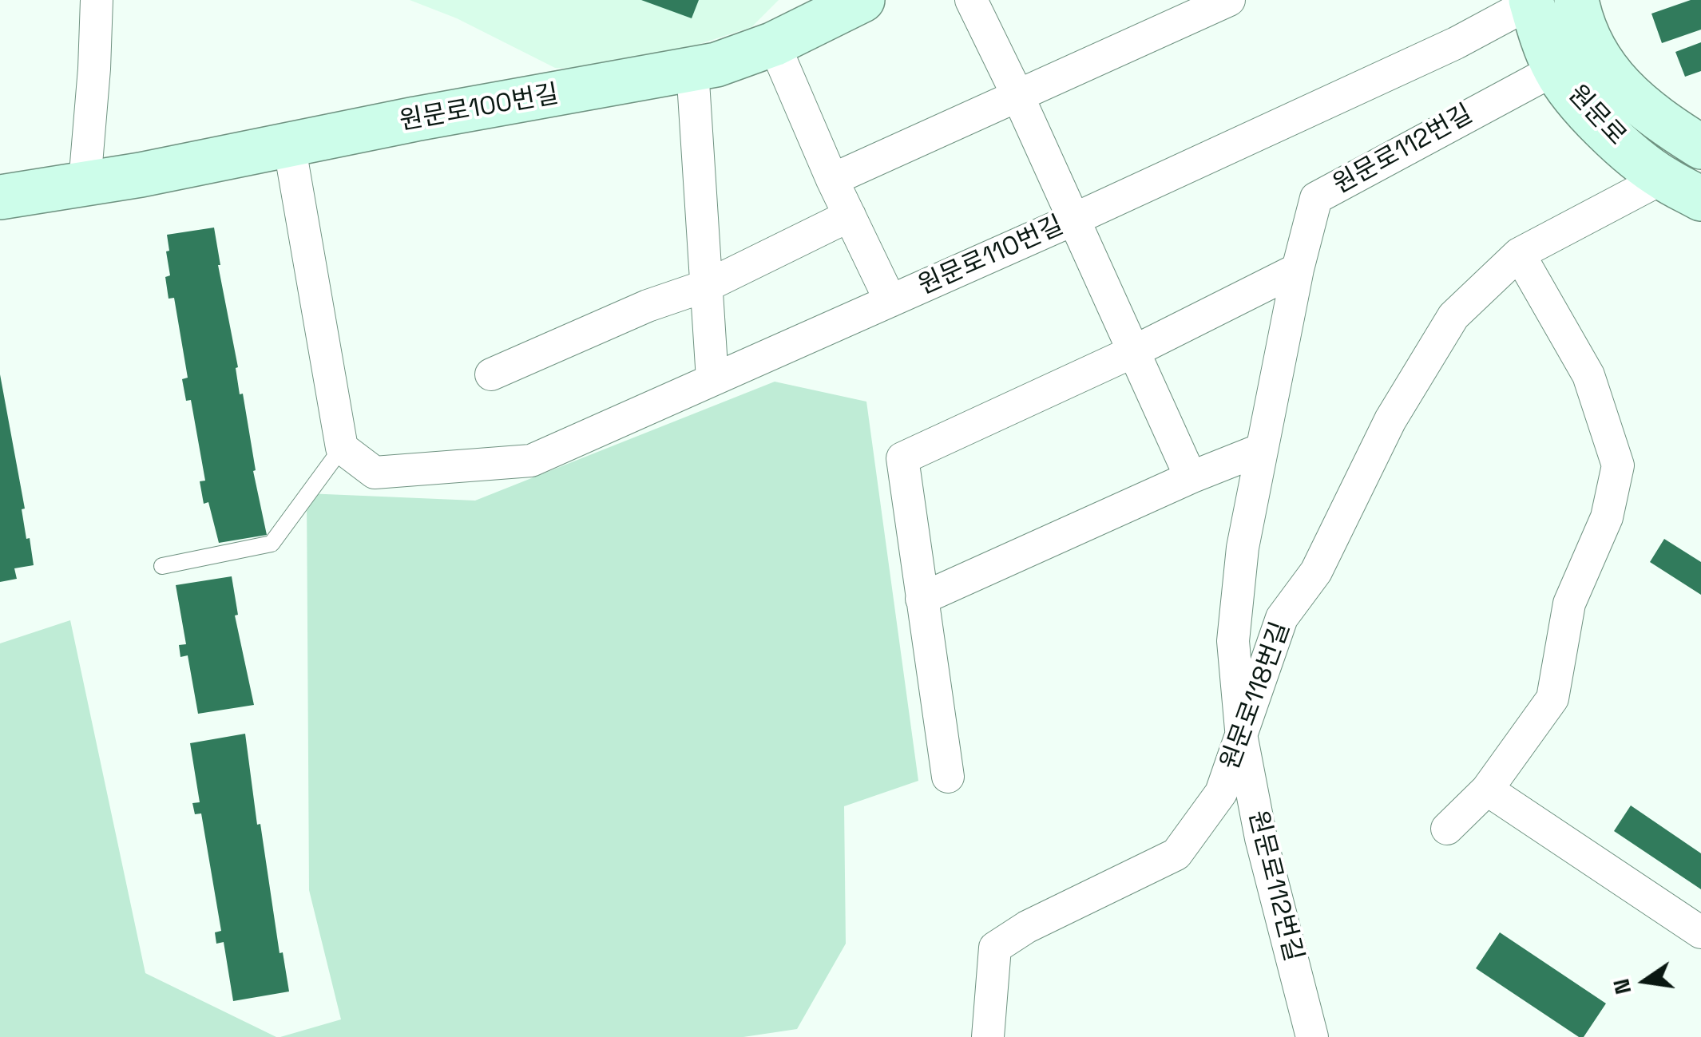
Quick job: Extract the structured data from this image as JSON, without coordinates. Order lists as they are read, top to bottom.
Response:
{
  "streets": {
    "street": [
      "원문로100번길",
      "원문로",
      "원문로112번길",
      "원문로110번길",
      "원문로118번길"
    ]
  },
  "crossings": [
    ["원문로100번길", "원문로110번길"],
    ["원문로", "원문로112번길"],
    ["원문로", "원문로110번길"],
    ["원문로", "원문로118번길"],
    ["원문로112번길", "원문로118번길"]
  ],
  "north": "left"
}
